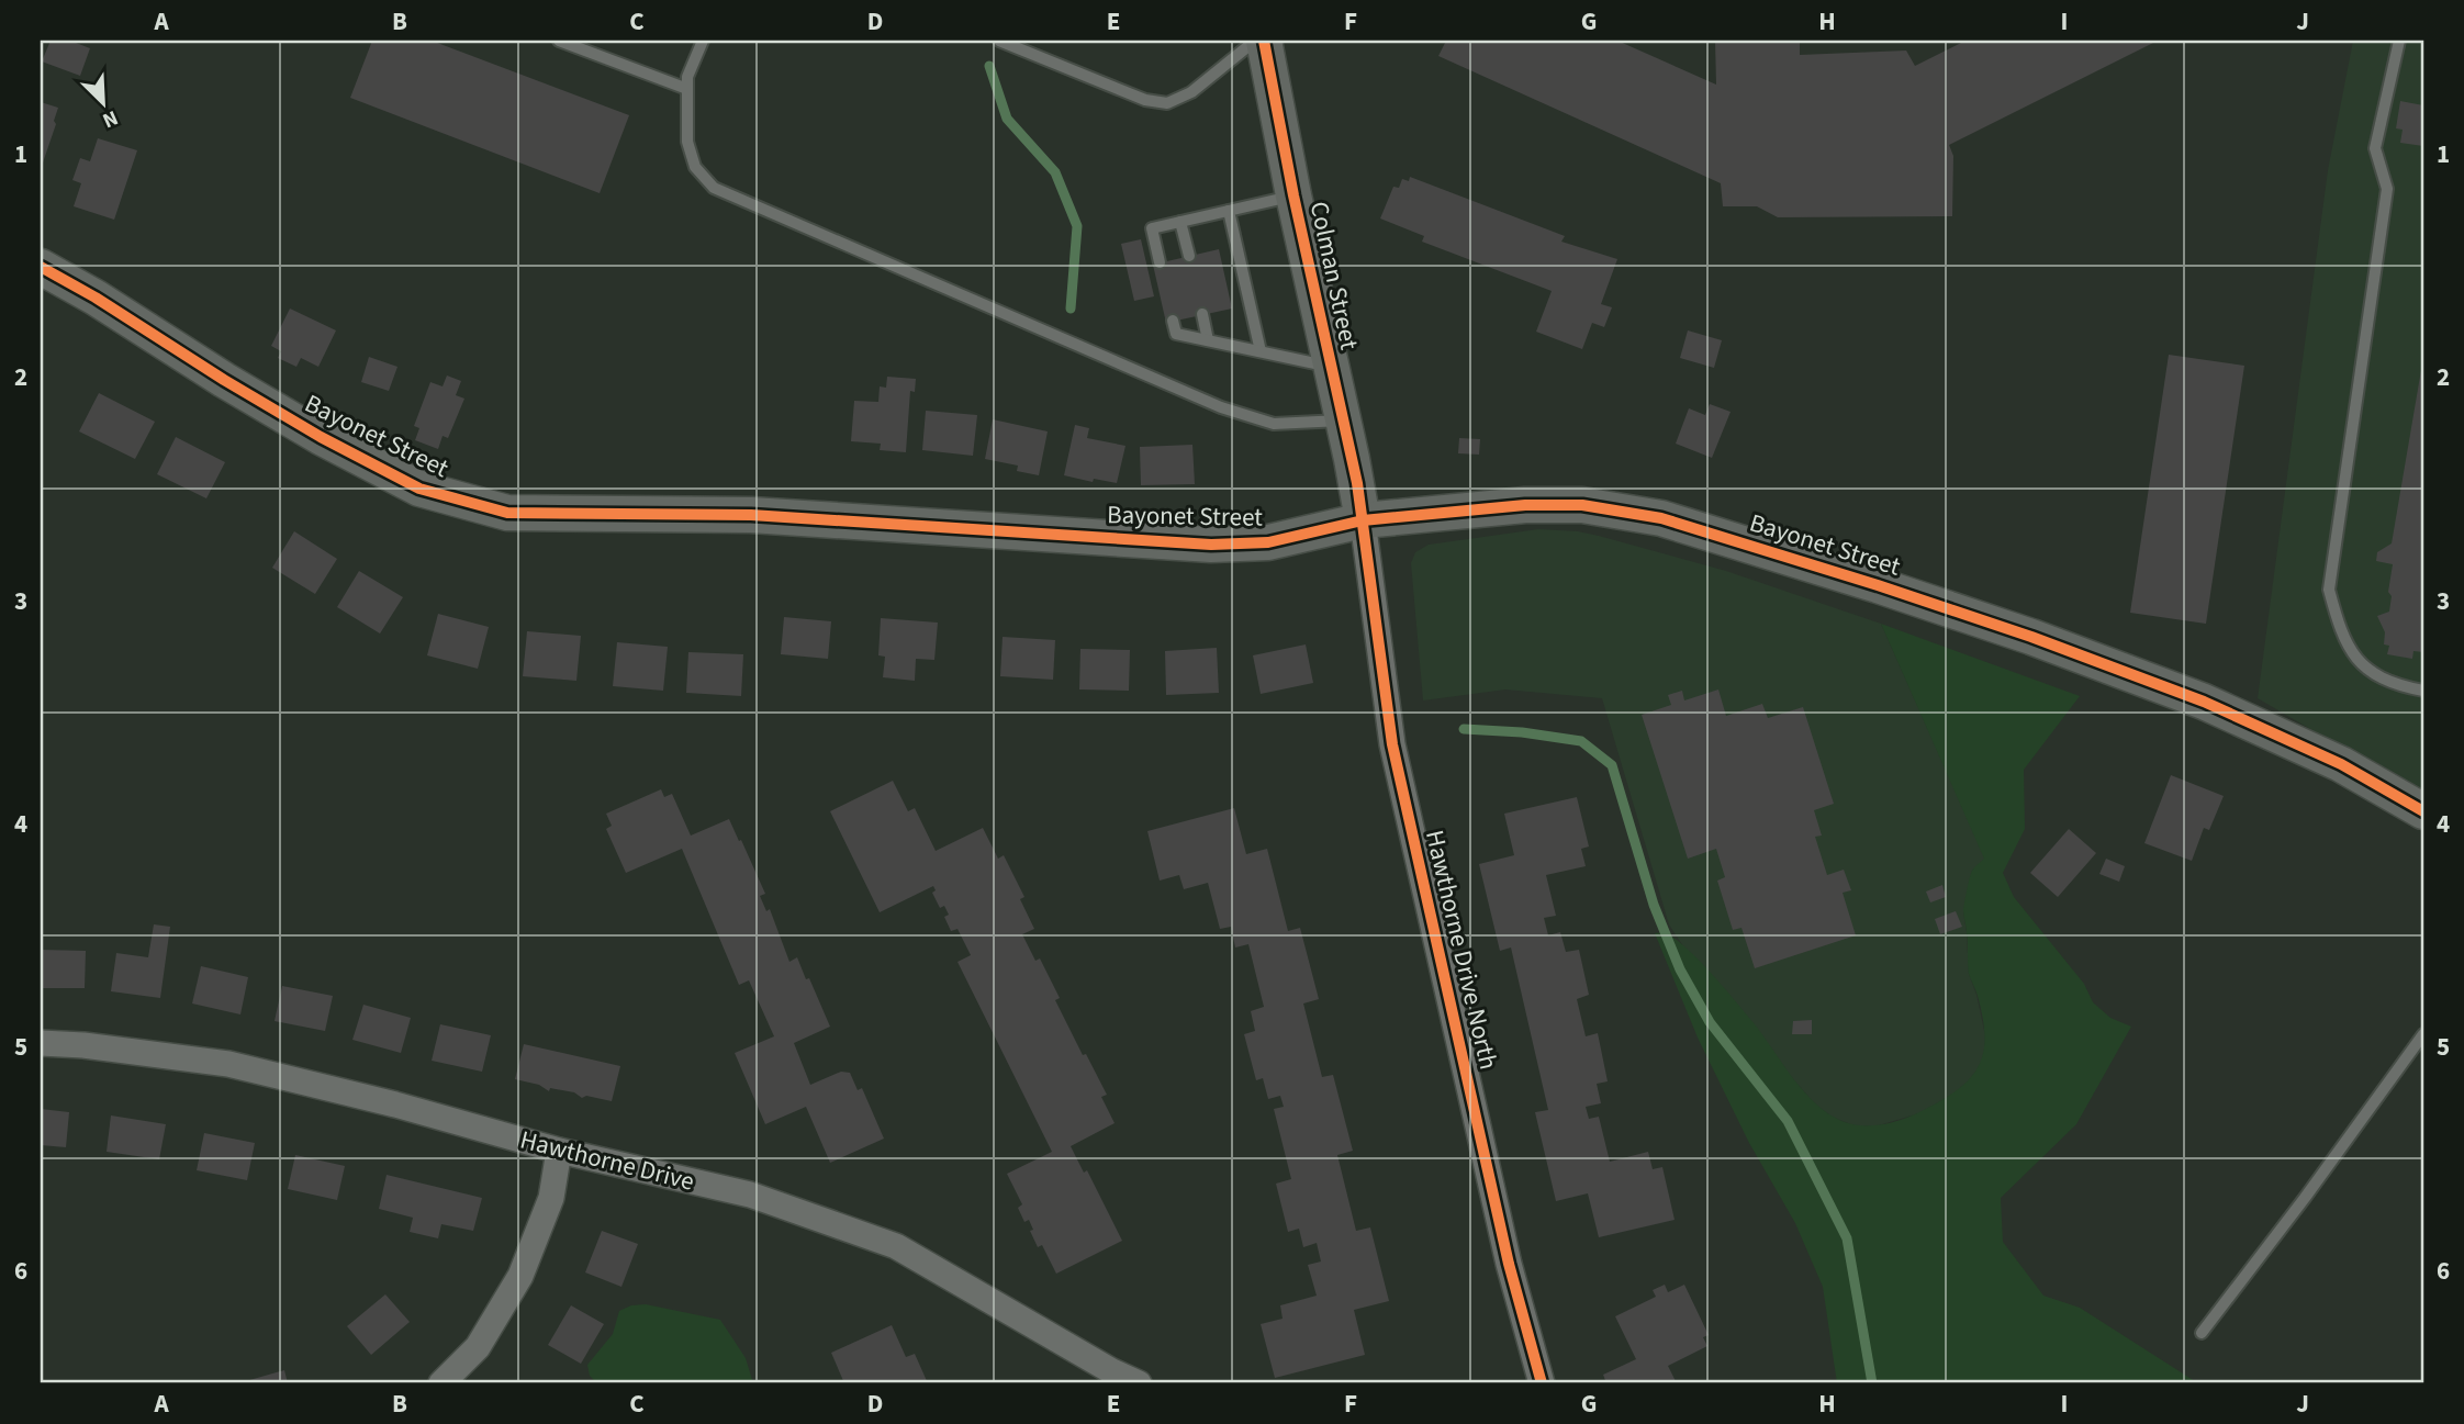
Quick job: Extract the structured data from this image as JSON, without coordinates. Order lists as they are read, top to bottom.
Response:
{
  "streets": {
    "street": [
      "Colman Street",
      "Bayonet Street",
      "Hawthorne Drive North",
      "Hawthorne Drive"
    ]
  },
  "crossings": [
    ["Colman Street", "Bayonet Street"],
    ["Colman Street", "Hawthorne Drive North"],
    ["Bayonet Street", "Hawthorne Drive North"]
  ],
  "north": "bottom right",
  "grid": {
    "columns": [
      "A",
      "B",
      "C",
      "D",
      "E",
      "F",
      "G",
      "H",
      "I",
      "J"
    ],
    "rows": [
      "1",
      "2",
      "3",
      "4",
      "5",
      "6"
    ]
  }
}
